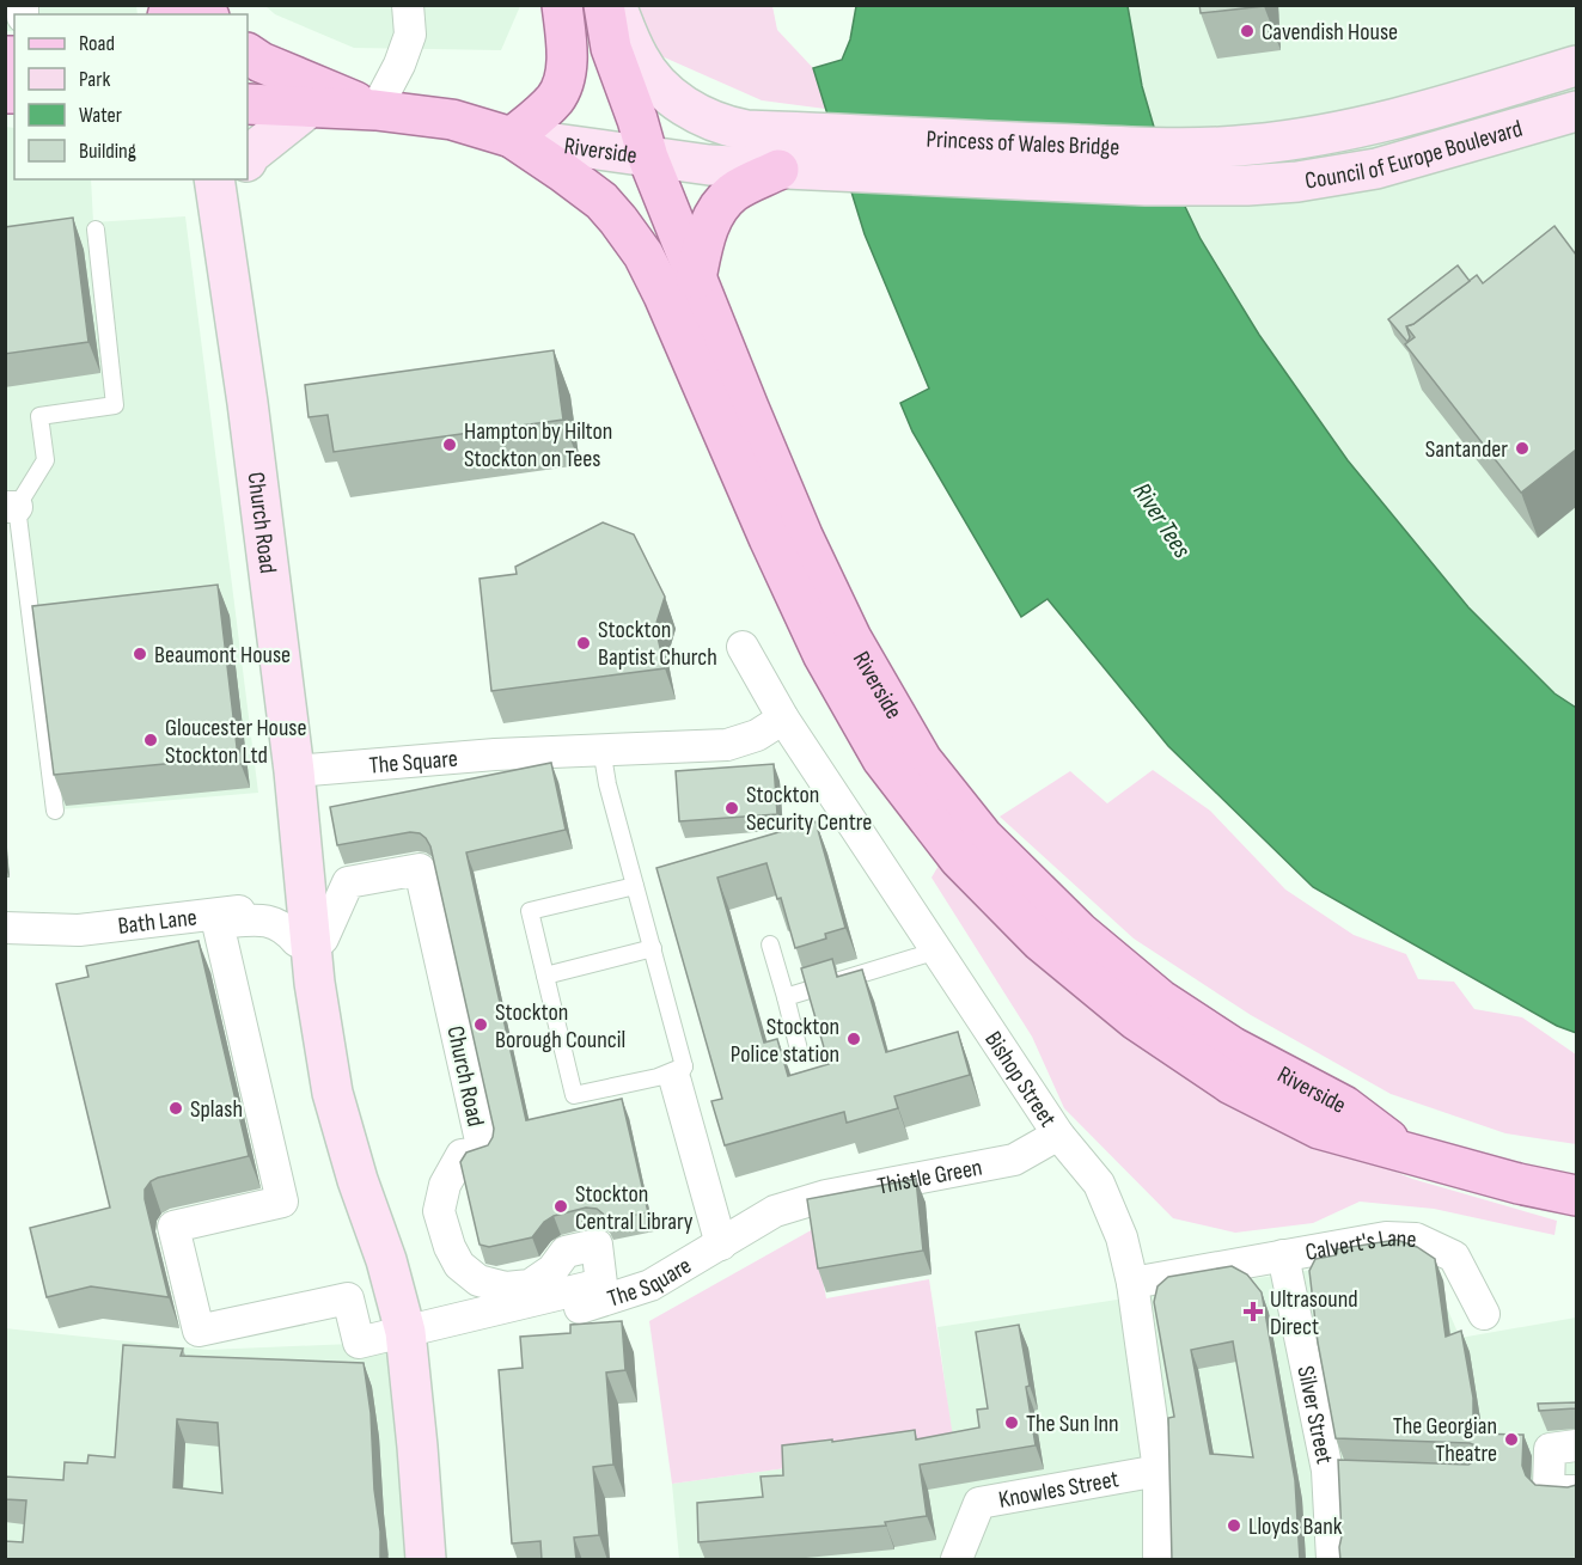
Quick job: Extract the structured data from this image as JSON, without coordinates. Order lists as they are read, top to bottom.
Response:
{
  "streets": {
    "main road": ["Riverside"],
    "street": [
      "Princess of Wales Bridge",
      "Council of Europe Boulevard",
      "Church Road",
      "The Square",
      "Bath Lane",
      "Bishop Street",
      "Thistle Green",
      "Calvert's Lane",
      "Silver Street",
      "Knowles Street"
    ]
  },
  "crossings": [
    ["Princess of Wales Bridge", "Council of Europe Boulevard"],
    ["Church Road", "The Square"],
    ["Church Road", "Bath Lane"],
    ["The Square", "Bishop Street"],
    ["The Square", "Thistle Green"],
    ["Bishop Street", "Thistle Green"],
    ["Bishop Street", "Knowles Street"],
    ["Calvert's Lane", "Silver Street"]
  ],
  "water": ["River Tees"],
  "places": {
    "other": [
      "Cavendish House",
      "Hampton by Hilton Stockton on Tees",
      "Santander",
      "Stockton Baptist Church",
      "Beaumont House",
      "Gloucester House Stockton Ltd",
      "Stockton Security Centre",
      "Stockton Borough Council",
      "Stockton Police station",
      "Splash",
      "Stockton Central Library",
      "The Sun Inn",
      "The Georgian Theatre",
      "Lloyds Bank"
    ],
    "health": ["Ultrasound Direct"]
  },
  "legend": [
    "Road",
    "Park",
    "Water",
    "Building"
  ]
}
